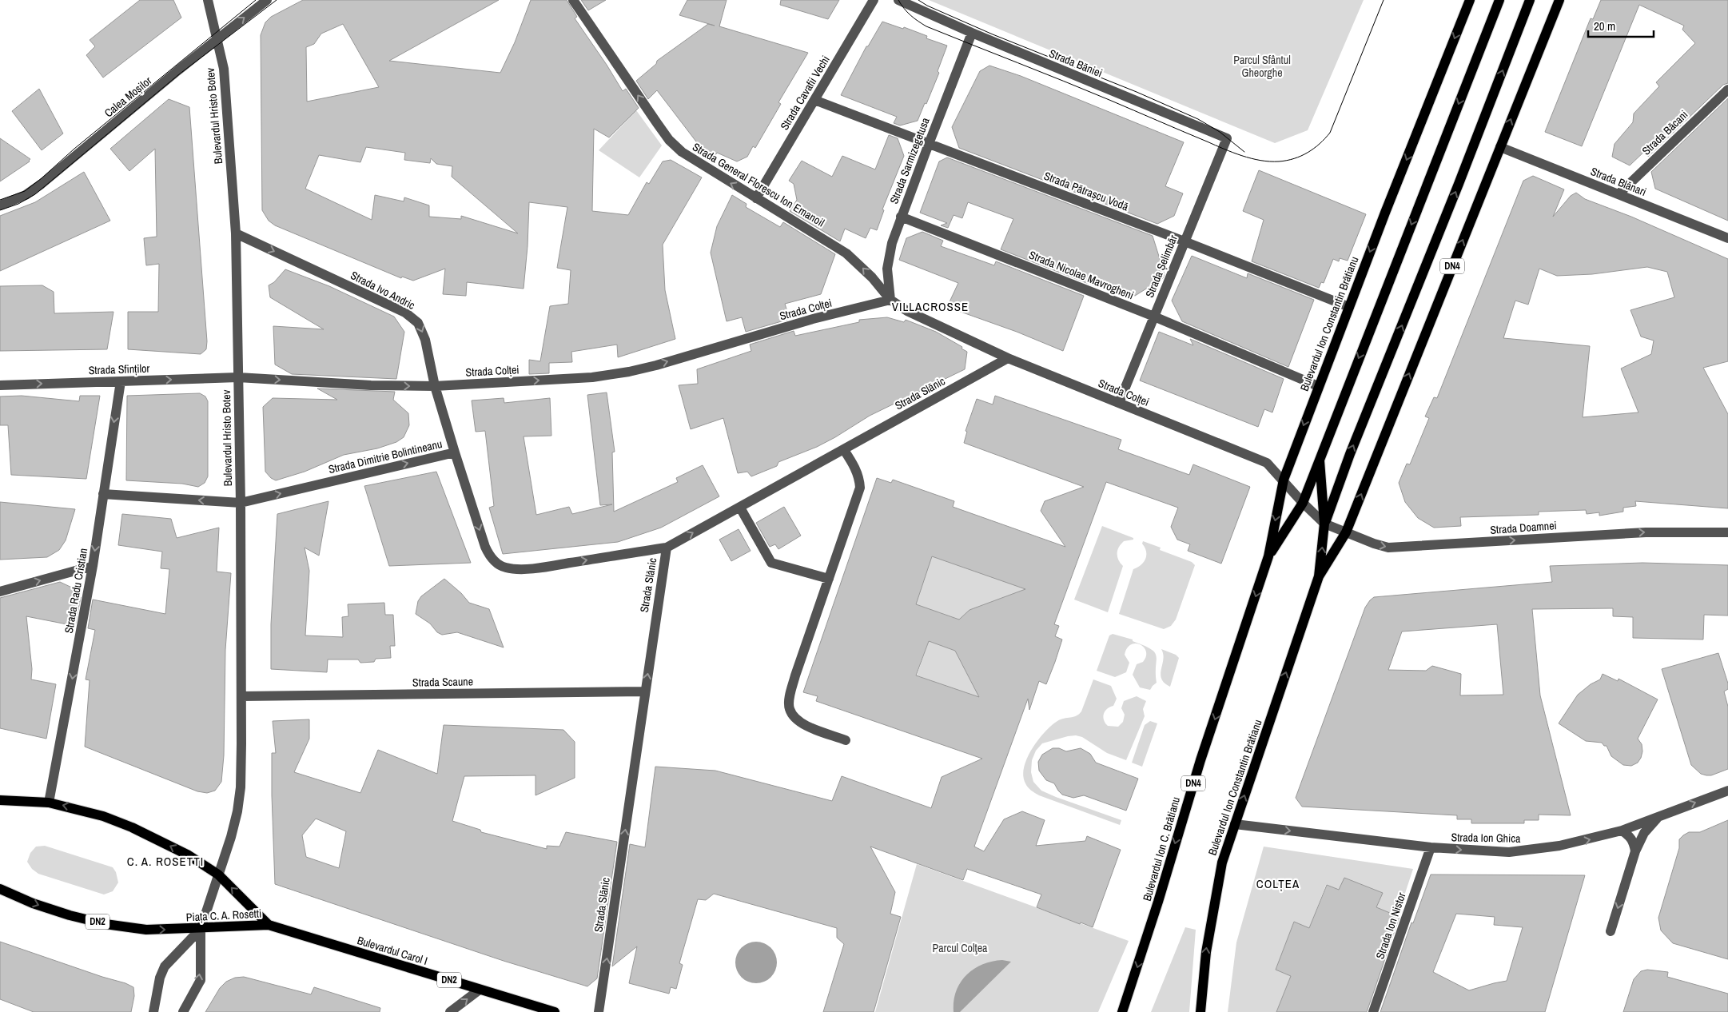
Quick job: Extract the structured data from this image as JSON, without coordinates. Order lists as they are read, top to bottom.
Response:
{
  "streets": {
    "main road": [
      "DN4",
      "Bulevardul Ion Constantin Brătianu",
      "Bulevardul Ion C. Brătianu",
      "Piața C. A. Rosetti",
      "DN2",
      "Bulevardul Carol I"
    ],
    "street": [
      "Strada Băniei",
      "Strada Cavafii Vechi",
      "Calea Moșilor",
      "Bulevardul Hristo Botev",
      "Strada Băcani",
      "Strada Sarmizegetusa",
      "Strada Blănari",
      "Strada General Florescu Ion Emanoil",
      "Strada Pătrașcu Vodă",
      "Strada Șelimbăr",
      "Strada Nicolae Mavrogheni",
      "Strada Ivo Andric",
      "Strada Colței",
      "Strada Sfinților",
      "Strada Slănic",
      "Strada Dimitrie Bolintineanu",
      "Strada Doamnei",
      "Strada Radu Cristian",
      "Strada Scaune",
      "Strada Ion Ghica",
      "Strada Ion Nistor"
    ]
  },
  "crossings": [
    ["Strada Băniei", "Strada Sarmizegetusa"],
    ["Strada Băniei", "Strada Șelimbăr"],
    ["Strada Cavafii Vechi", "Strada General Florescu Ion Emanoil"],
    ["Strada Cavafii Vechi", "Strada Pătrașcu Vodă"],
    ["Calea Moșilor", "Bulevardul Hristo Botev"],
    ["Bulevardul Hristo Botev", "Strada Ivo Andric"],
    ["Bulevardul Hristo Botev", "Strada Colței"],
    ["Bulevardul Hristo Botev", "Strada Sfinților"],
    ["Bulevardul Hristo Botev", "Strada Dimitrie Bolintineanu"],
    ["Bulevardul Hristo Botev", "Strada Scaune"],
    ["Bulevardul Hristo Botev", "Piața C. A. Rosetti"],
    ["Strada Băcani", "Strada Blănari"],
    ["Strada Sarmizegetusa", "Strada General Florescu Ion Emanoil"],
    ["Strada Sarmizegetusa", "Strada Pătrașcu Vodă"],
    ["Strada Sarmizegetusa", "Strada Nicolae Mavrogheni"],
    ["Strada Sarmizegetusa", "Strada Colței"],
    ["Strada Blănari", "Bulevardul Ion Constantin Brătianu"],
    ["Strada General Florescu Ion Emanoil", "Strada Colței"],
    ["Strada Pătrașcu Vodă", "Strada Șelimbăr"],
    ["Strada Pătrașcu Vodă", "Bulevardul Ion Constantin Brătianu"],
    ["Strada Șelimbăr", "Strada Nicolae Mavrogheni"],
    ["Strada Șelimbăr", "Strada Colței"],
    ["Strada Nicolae Mavrogheni", "Bulevardul Ion Constantin Brătianu"],
    ["Strada Ivo Andric", "Strada Colței"],
    ["Strada Ivo Andric", "Strada Dimitrie Bolintineanu"],
    ["Strada Colței", "Bulevardul Ion Constantin Brătianu"],
    ["Strada Colței", "Strada Sfinților"],
    ["Strada Colței", "Strada Slănic"],
    ["Strada Colței", "Strada Doamnei"],
    ["Bulevardul Ion Constantin Brătianu", "Strada Doamnei"],
    ["Bulevardul Ion Constantin Brătianu", "Strada Ion Ghica"],
    ["Bulevardul Ion Constantin Brătianu", "Bulevardul Ion C. Brătianu"],
    ["Strada Sfinților", "Strada Radu Cristian"],
    ["Strada Slănic", "Strada Dimitrie Bolintineanu"],
    ["Strada Slănic", "Strada Scaune"],
    ["Strada Dimitrie Bolintineanu", "Strada Radu Cristian"],
    ["Strada Radu Cristian", "Piața C. A. Rosetti"],
    ["Strada Ion Ghica", "Strada Ion Nistor"],
    ["Piața C. A. Rosetti", "Bulevardul Carol I"]
  ],
  "one_way": [
    "Strada General Florescu Ion Emanoil",
    "Strada Ivo Andric",
    "Strada Colței",
    "Strada Sfinților",
    "Strada Slănic",
    "Strada Doamnei",
    "Strada Radu Cristian",
    "Strada Ion Ghica",
    "Bulevardul Ion C. Brătianu"
  ],
  "districts": ["VILLACROSSE", "C. A. ROSETTI", "COLȚEA"],
  "parks": ["Parcul Sfântul Gheorghe", "Parcul Colţea"],
  "scale_bar": "20 m"
}
